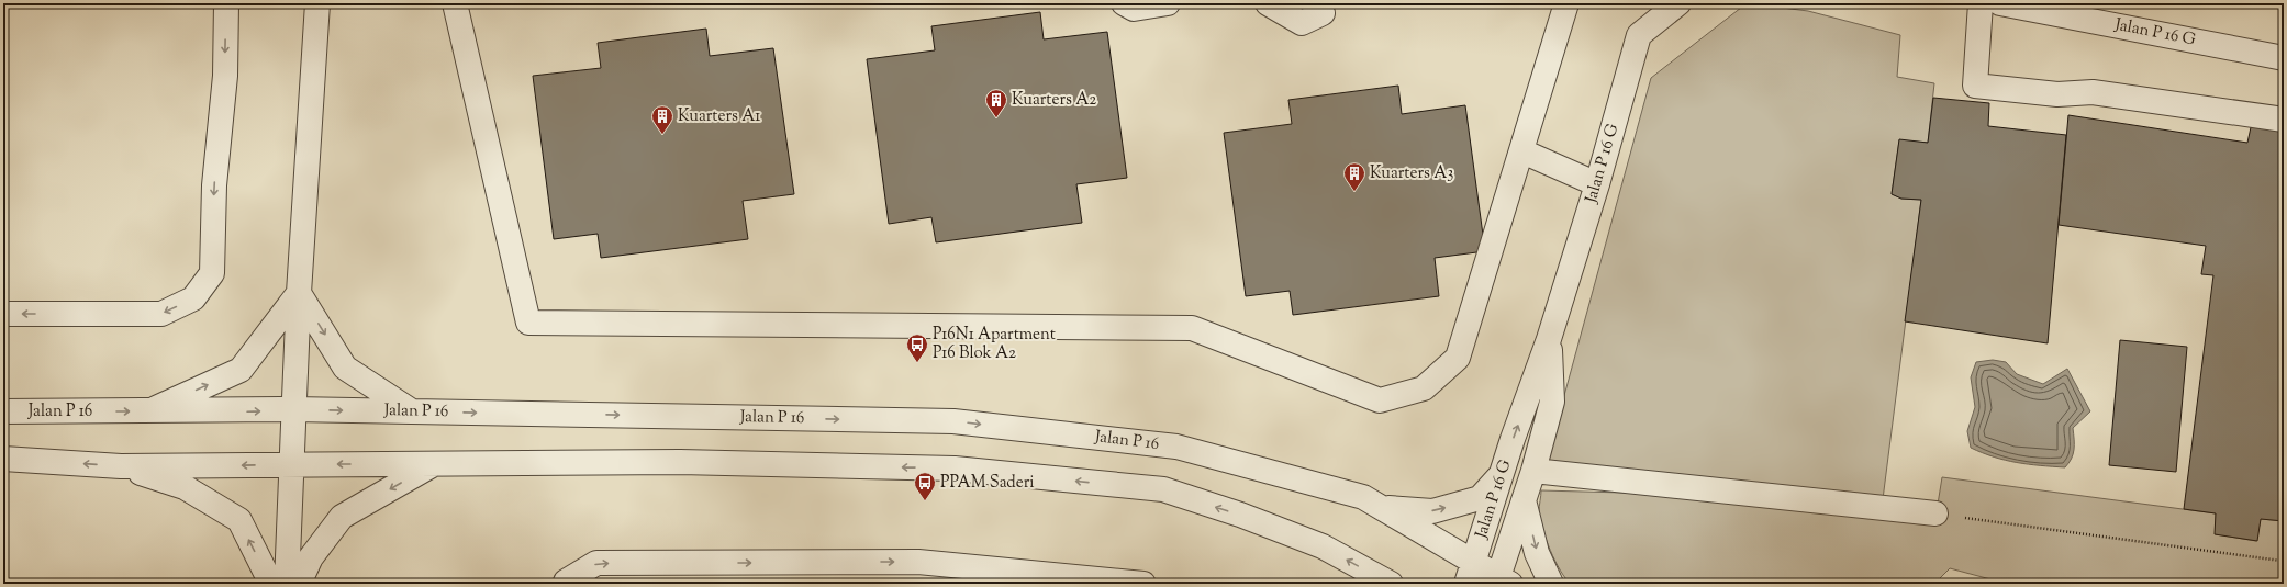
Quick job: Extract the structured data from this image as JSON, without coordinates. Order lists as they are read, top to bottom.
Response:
{
  "streets": {
    "street": ["Jalan P 16 G", "Jalan P 16"]
  },
  "crossings": [
    ["Jalan P 16 G", "Jalan P 16"]
  ],
  "places": {
    "building": ["Kuarters A2", "Kuarters A1", "Kuarters A3"],
    "bus stop": ["P16N1 Apartment P16 Blok A2", "PPAM Saderi"]
  }
}
